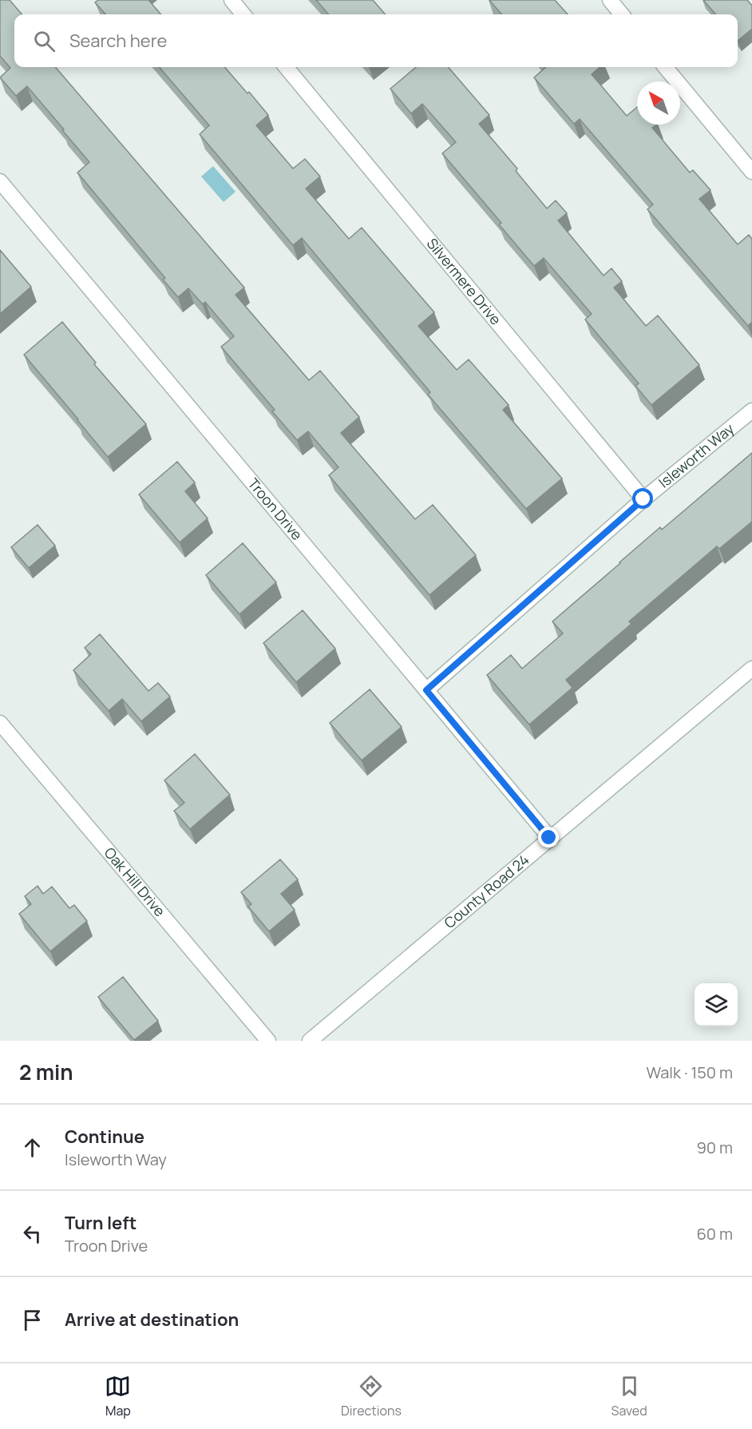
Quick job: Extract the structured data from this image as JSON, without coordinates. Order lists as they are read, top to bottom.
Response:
{
  "streets": {
    "street": [
      "Silvermere Drive",
      "Isleworth Way",
      "Troon Drive",
      "Oak Hill Drive",
      "County Road 24"
    ]
  },
  "crossings": [
    ["Silvermere Drive", "Isleworth Way"],
    ["Isleworth Way", "Troon Drive"],
    ["Troon Drive", "County Road 24"]
  ],
  "north": "top left",
  "page": {
    "search": "Search here",
    "heading": ["2 min", "Walk · 150 m"],
    "list": [
      ["Continue", "Isleworth Way", "90 m"],
      ["Turn left", "Troon Drive", "60 m"],
      "Arrive at destination"
    ],
    "nav": ["Map", "Directions", "Saved"]
  }
}
